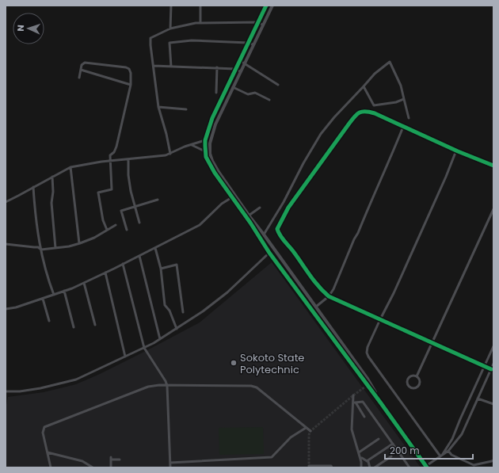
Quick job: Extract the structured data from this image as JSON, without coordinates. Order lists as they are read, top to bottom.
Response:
{
  "places": ["Sokoto State Polytechnic"],
  "scale_bar": "200 m",
  "north": "left"
}
